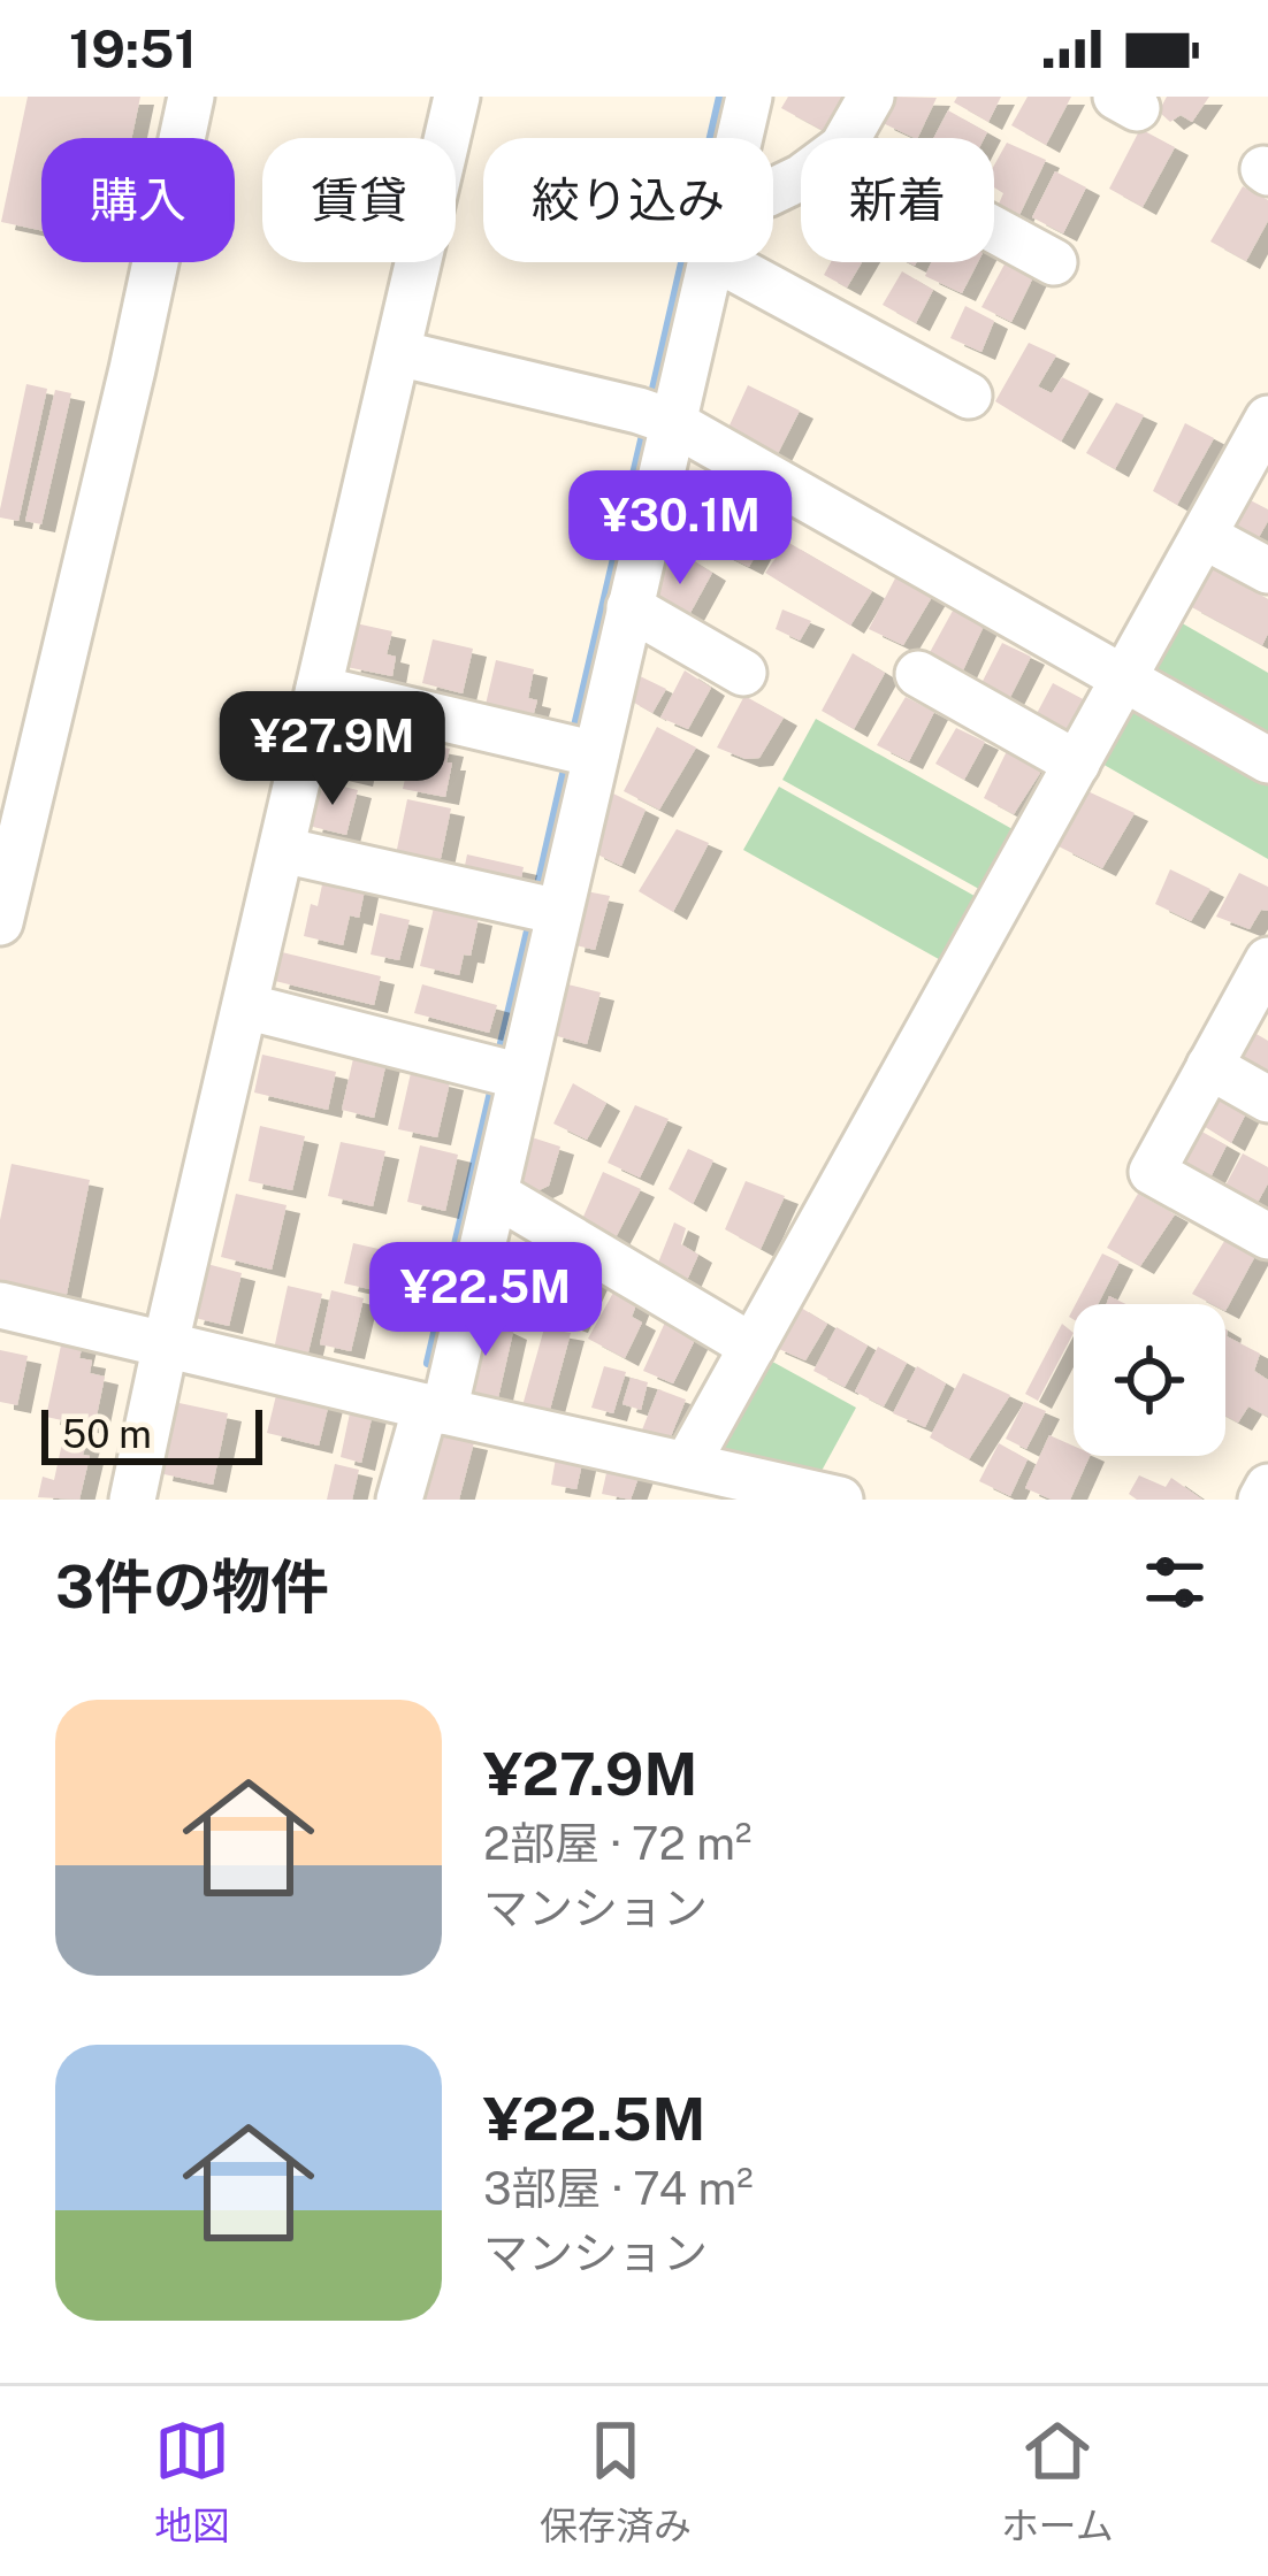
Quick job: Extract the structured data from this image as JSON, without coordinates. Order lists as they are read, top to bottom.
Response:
{
  "scale_bar": "50 m",
  "page": {
    "status": "19:51",
    "chip": [
      "購入",
      "賃貸",
      "絞り込み",
      "新着"
    ],
    "price": ["¥30.1M", "¥27.9M", "¥22.5M"],
    "scale": "50 m",
    "heading": "3件の物件",
    "list": [
      {
        "name": "¥27.9M",
        "note": "2部屋 · 72 m² · マンション"
      },
      {
        "name": "¥22.5M",
        "note": "3部屋 · 74 m² · マンション"
      }
    ],
    "tabs": ["地図", "保存済み", "ホーム"]
  }
}
